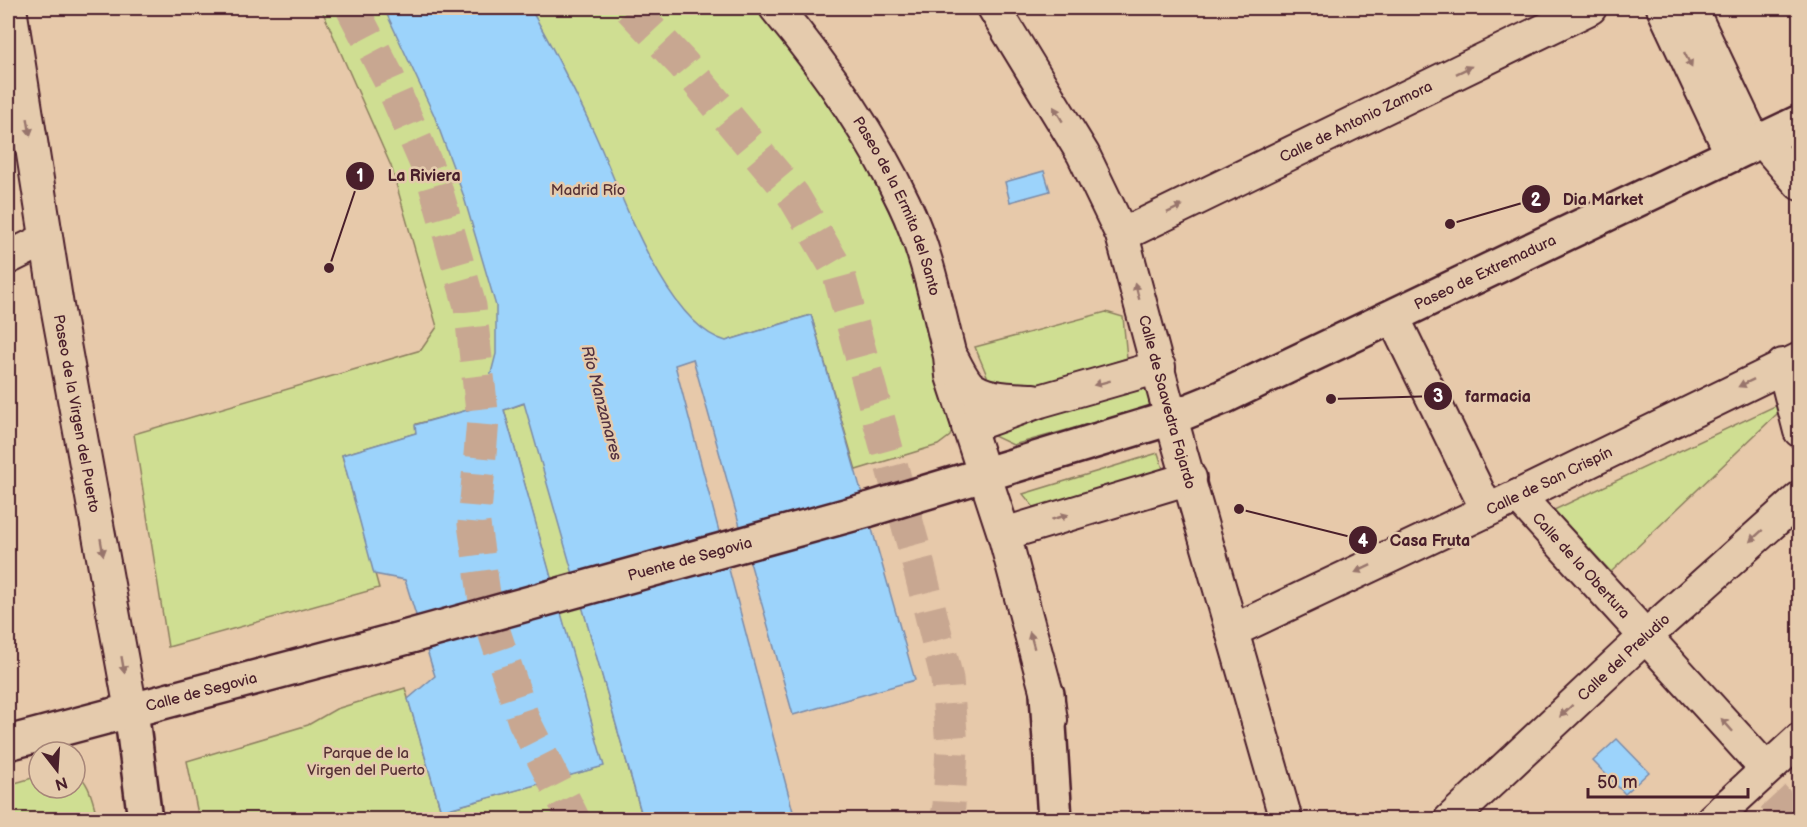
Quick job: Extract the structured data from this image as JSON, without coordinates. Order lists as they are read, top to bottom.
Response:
{
  "streets": {
    "main road": [
      "Paseo de Extremadura",
      "Paseo de la Virgen del Puerto",
      "Puente de Segovia",
      "Calle de Segovia"
    ],
    "street": [
      "Calle de Antonio Zamora",
      "Paseo de la Ermita del Santo",
      "Calle de Saavedra Fajardo",
      "Calle de San Crispín",
      "Calle de la Obertura",
      "Calle del Preludio"
    ]
  },
  "crossings": [
    ["Calle de Antonio Zamora", "Calle de Saavedra Fajardo"],
    ["Paseo de Extremadura", "Calle de Saavedra Fajardo"],
    ["Paseo de Extremadura", "Puente de Segovia"],
    ["Calle de Saavedra Fajardo", "Calle de San Crispín"],
    ["Paseo de la Virgen del Puerto", "Calle de Segovia"],
    ["Calle de San Crispín", "Calle de la Obertura"],
    ["Puente de Segovia", "Calle de Segovia"],
    ["Calle de la Obertura", "Calle del Preludio"]
  ],
  "one_way": [
    "Calle de Antonio Zamora",
    "Calle de Saavedra Fajardo",
    "Paseo de la Virgen del Puerto",
    "Calle de San Crispín",
    "Calle de la Obertura",
    "Calle del Preludio"
  ],
  "water": ["Río Manzanares"],
  "parks": ["Madrid Río", "Parque de la Virgen del Puerto"],
  "places": [
    "Dia Market",
    "La Riviera",
    "farmacia",
    "Casa Fruta"
  ],
  "scale_bar": "50 m",
  "north": "bottom"
}
